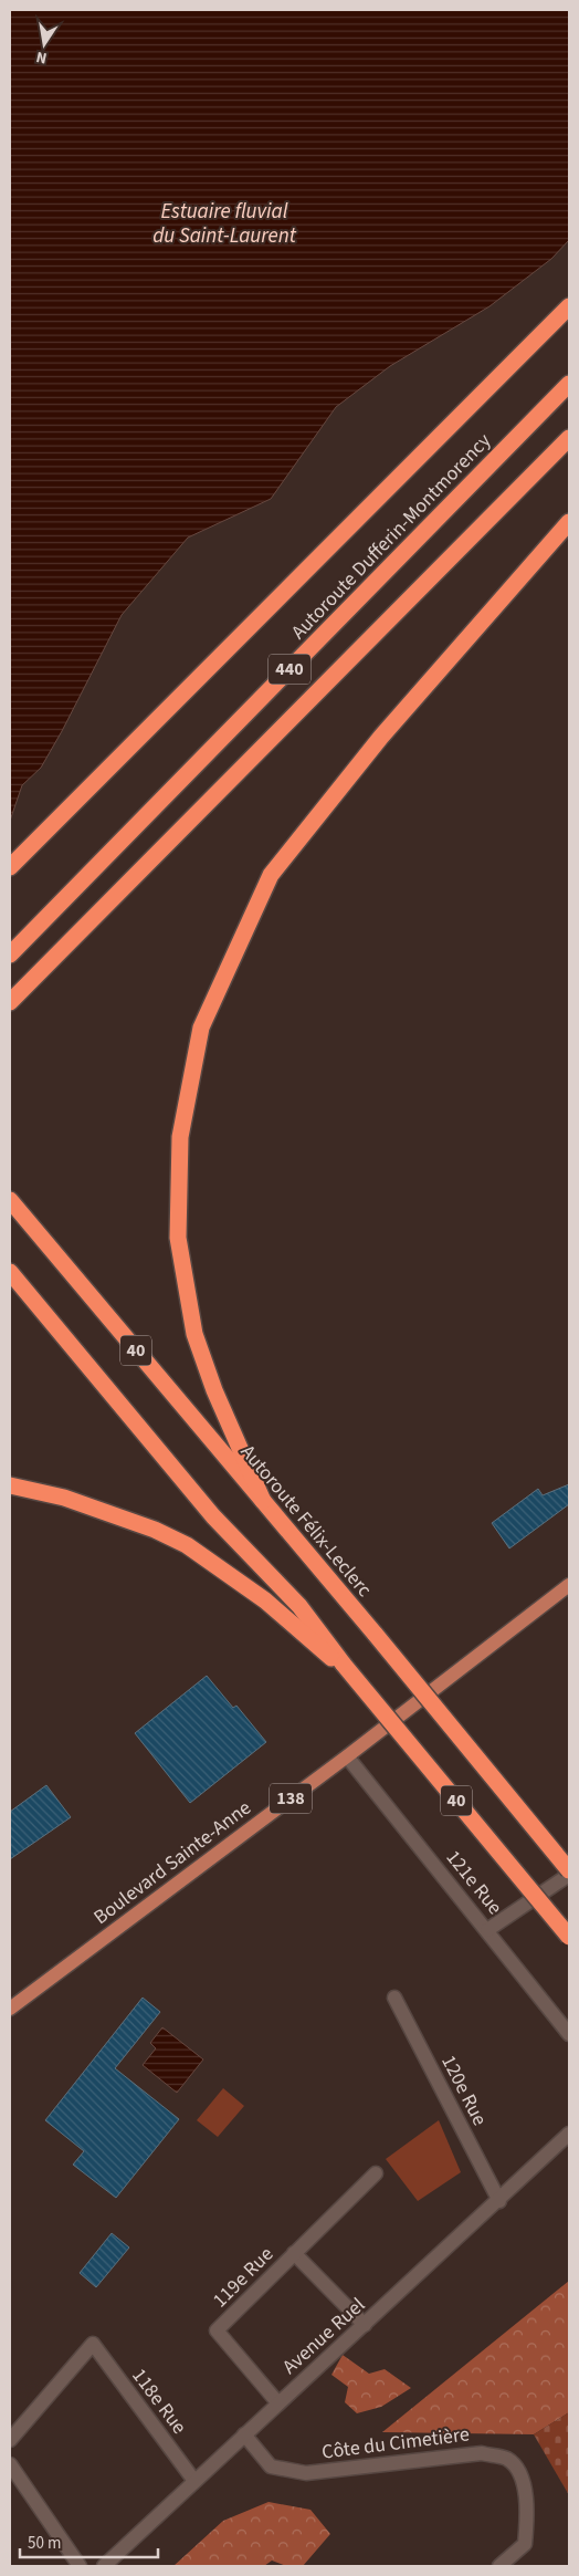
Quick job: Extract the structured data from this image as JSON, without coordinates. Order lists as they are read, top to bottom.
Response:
{
  "streets": {
    "highway": [
      "Autoroute Dufferin-Montmorency",
      "440",
      "40",
      "Autoroute Félix-Leclerc"
    ],
    "main road": ["138", "Boulevard Sainte-Anne"],
    "street": [
      "121e Rue",
      "120e Rue",
      "119e Rue",
      "Avenue Ruel",
      "118e Rue",
      "Côte du Cimetière"
    ]
  },
  "crossings": [
    ["Boulevard Sainte-Anne", "121e Rue"],
    ["120e Rue", "Avenue Ruel"],
    ["119e Rue", "Avenue Ruel"],
    ["Avenue Ruel", "118e Rue"],
    ["Avenue Ruel", "Côte du Cimetière"]
  ],
  "water": ["Estuaire fluvial du Saint-Laurent"],
  "scale_bar": "50 m",
  "north": "bottom"
}
